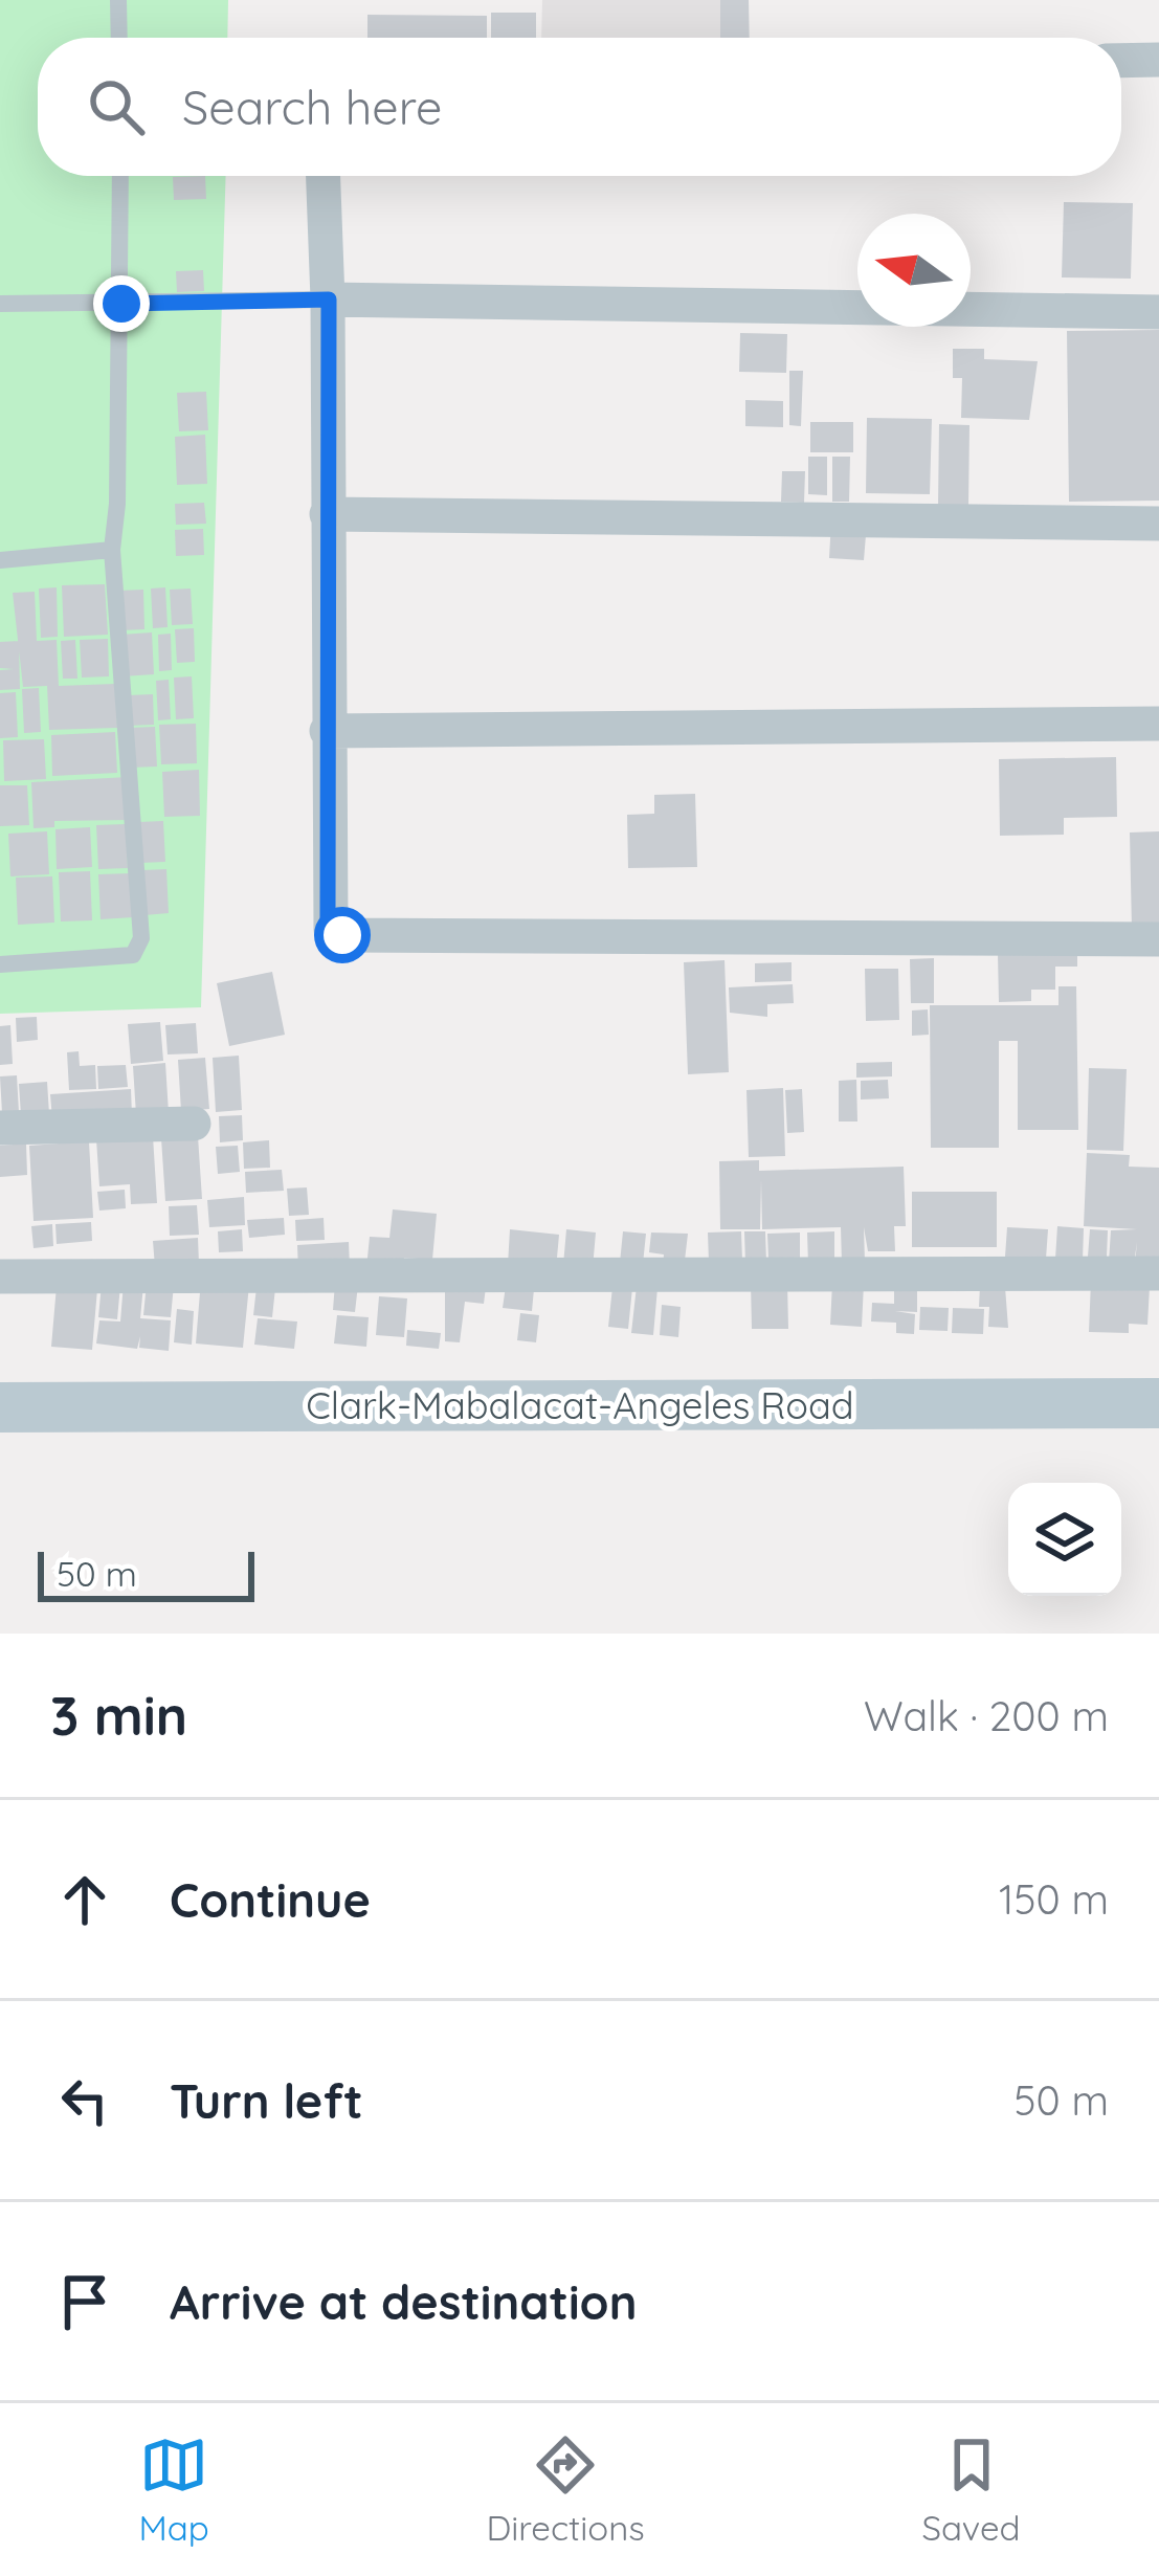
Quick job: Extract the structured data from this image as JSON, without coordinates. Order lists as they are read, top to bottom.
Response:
{
  "streets": {
    "main road": ["Clark-Mabalacat-Angeles Road"]
  },
  "scale_bar": "50 m",
  "north": "left",
  "page": {
    "search": "Search here",
    "scale": "50 m",
    "heading": ["3 min", "Walk · 200 m"],
    "list": [
      ["Continue", "150 m"],
      ["Turn left", "50 m"],
      "Arrive at destination"
    ],
    "nav": ["Map", "Directions", "Saved"]
  }
}
